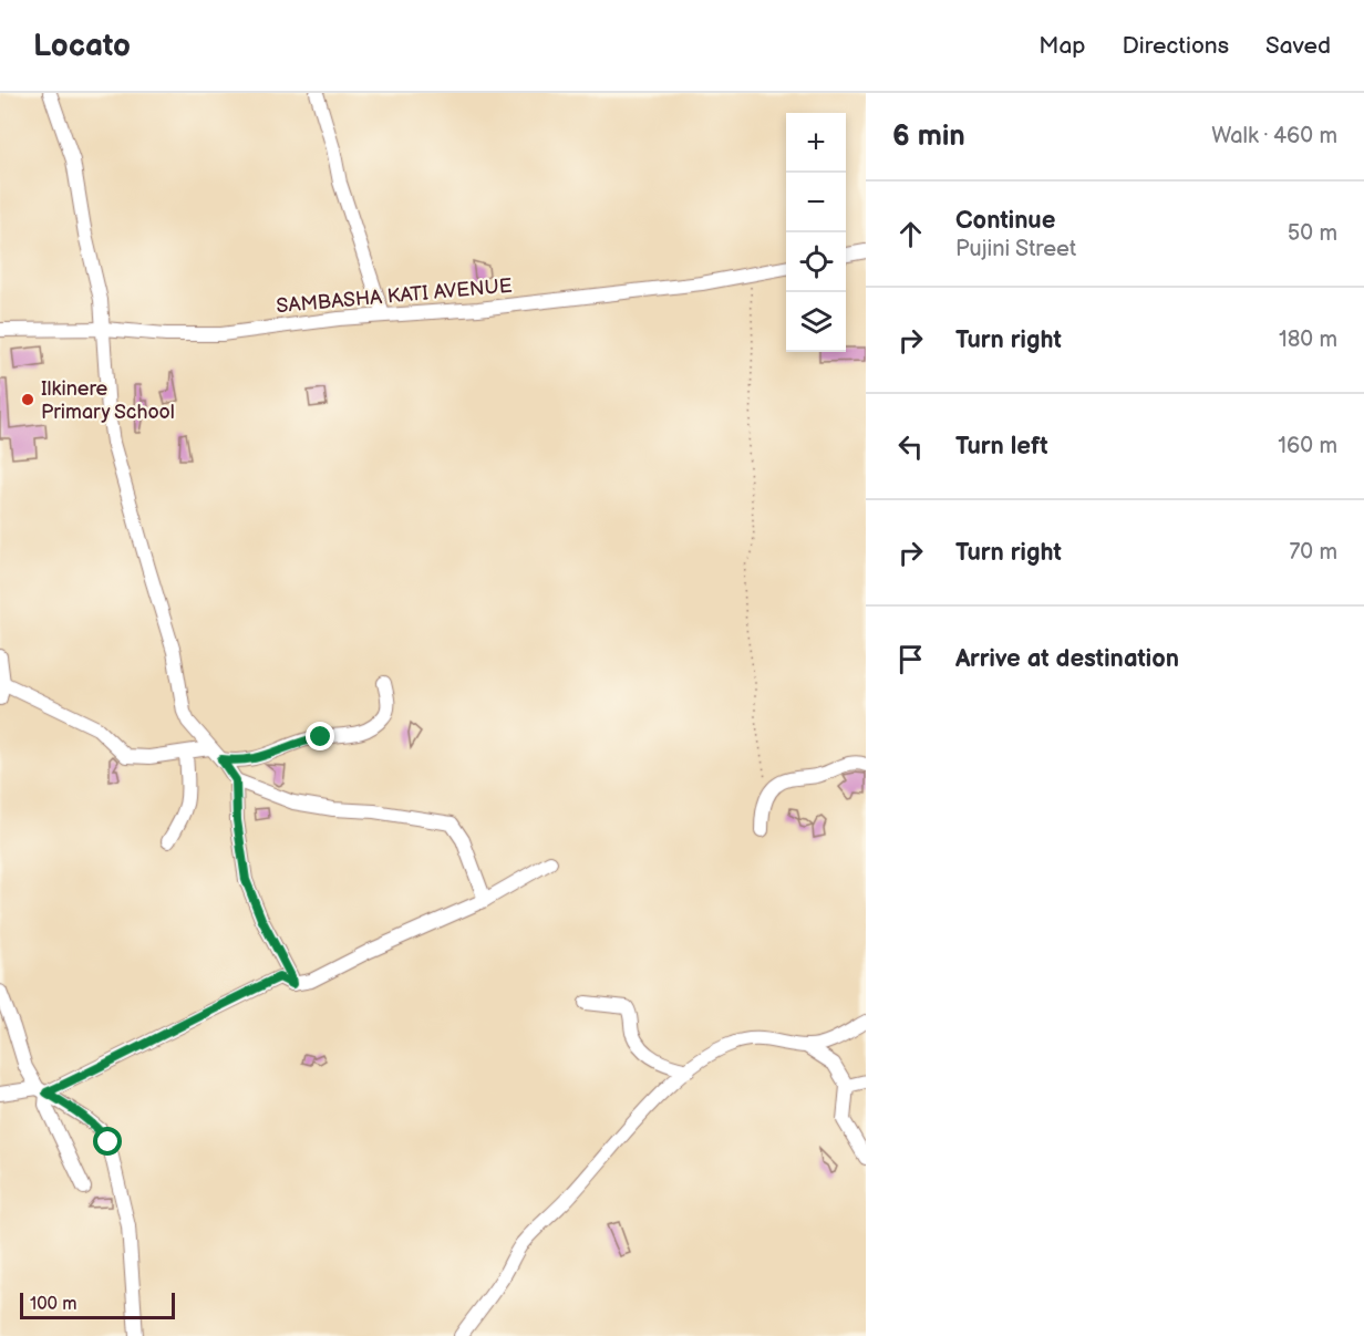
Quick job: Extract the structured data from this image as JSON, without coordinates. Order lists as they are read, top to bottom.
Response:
{
  "streets": {
    "street": ["SAMBASHA KATI AVENUE"]
  },
  "places": ["Ilkinere Primary School"],
  "scale_bar": "100 m",
  "page": {
    "header": "Locato",
    "nav": ["Map", "Directions", "Saved"],
    "heading": ["6 min", "Walk · 460 m"],
    "map_buttons": ["+", "−"],
    "list": [
      ["Continue", "Pujini Street", "50 m"],
      ["Turn right", "180 m"],
      ["Turn left", "160 m"],
      ["Turn right", "70 m"],
      "Arrive at destination"
    ],
    "scale": "100 m"
  }
}
